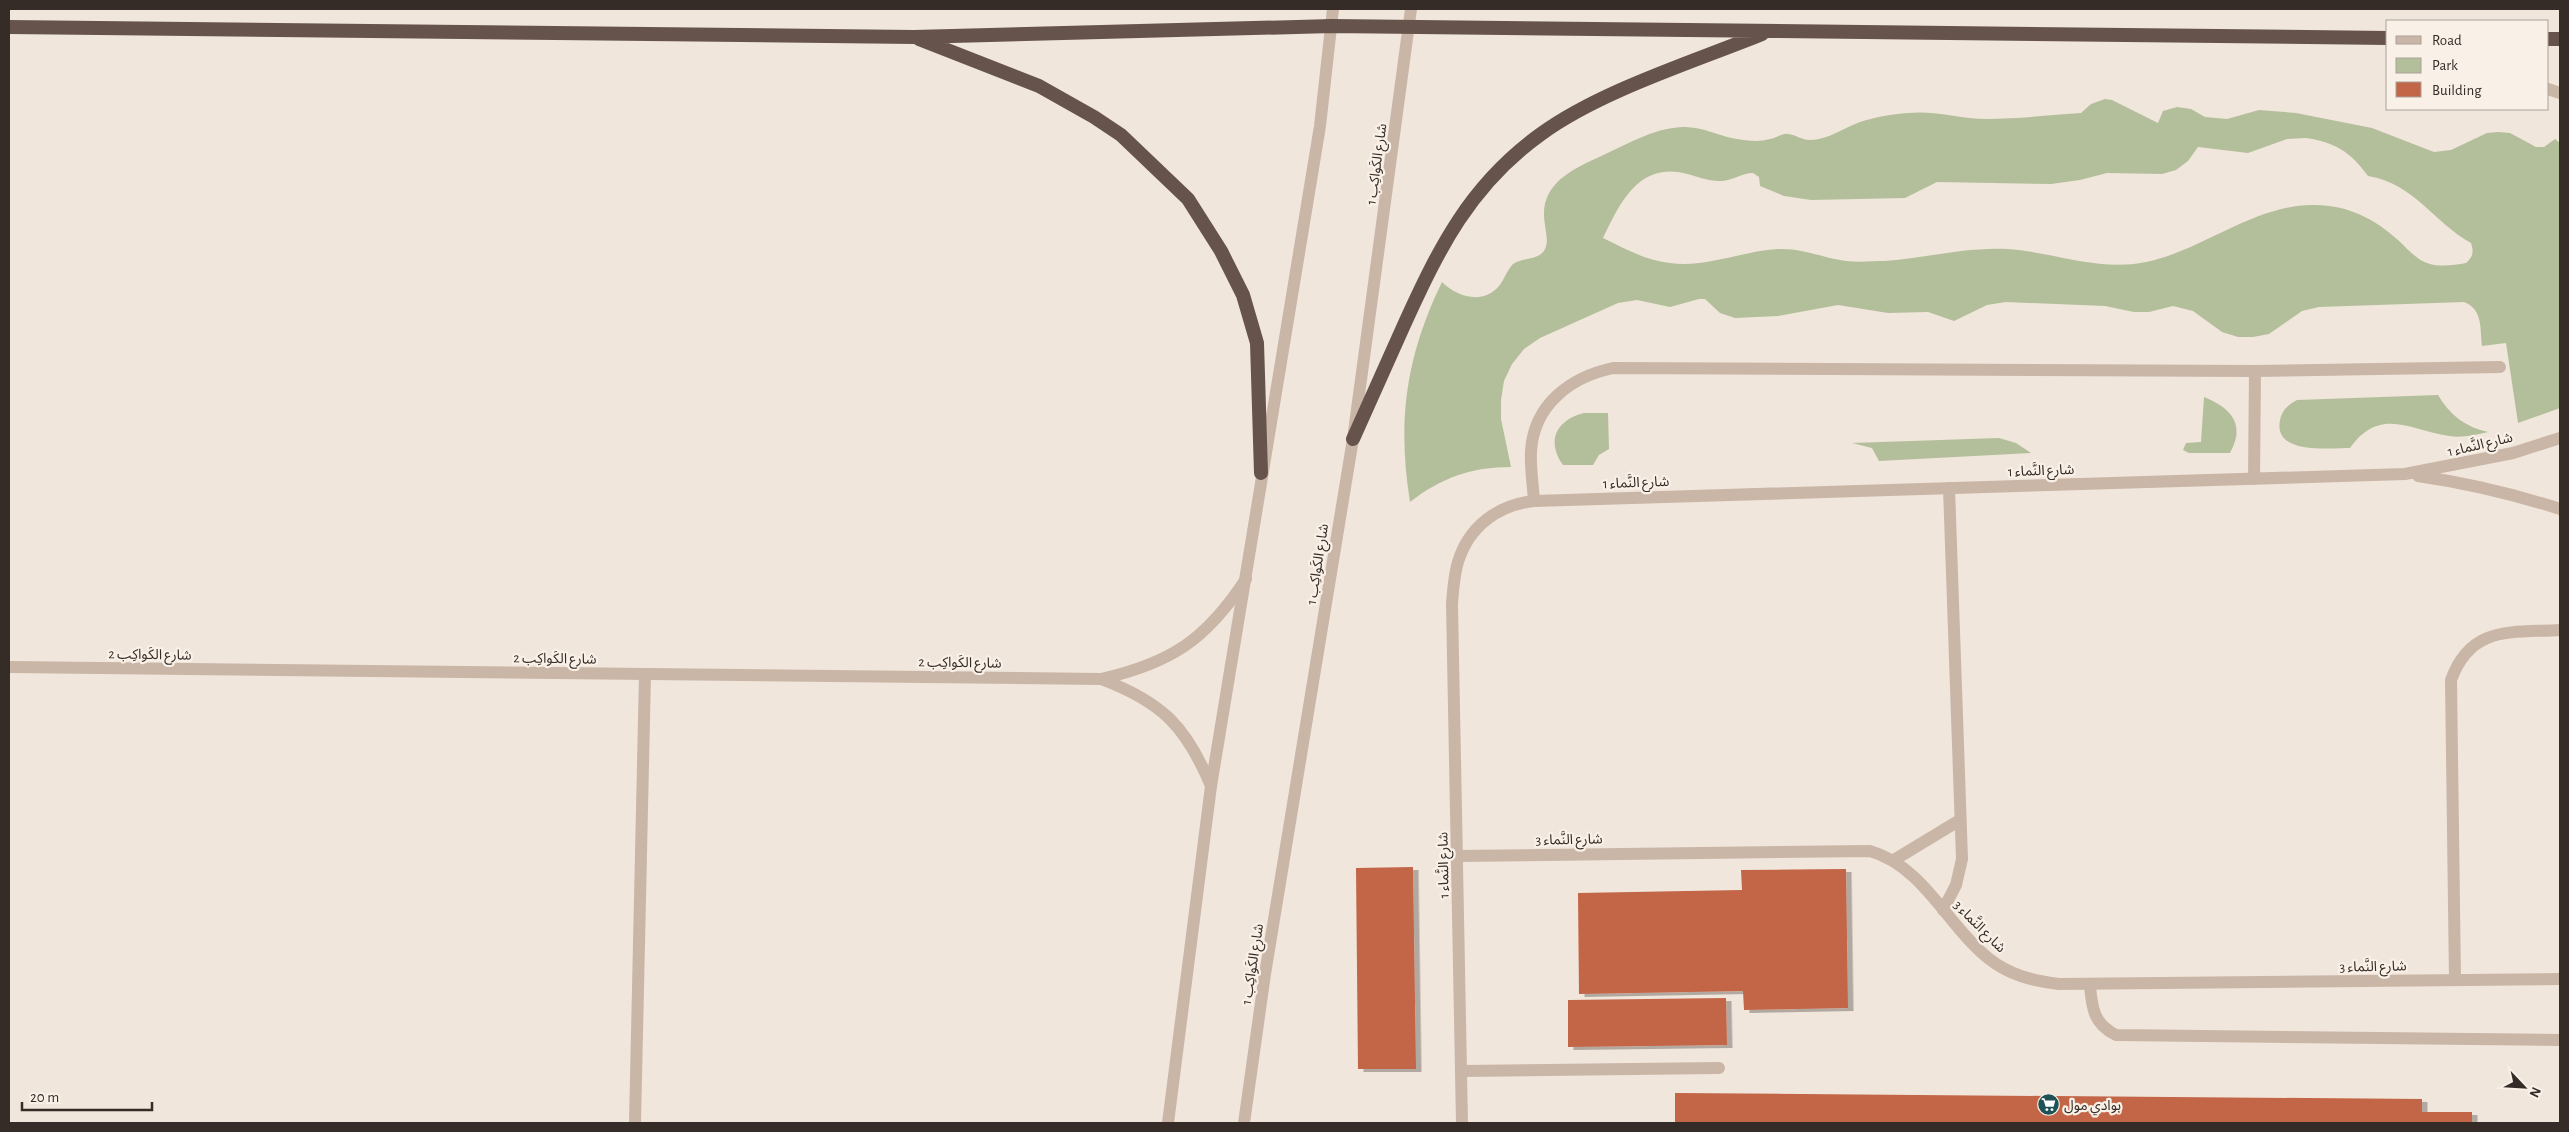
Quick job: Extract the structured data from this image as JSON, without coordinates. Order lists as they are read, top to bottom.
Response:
{
  "streets": {
    "street": [
      "شارع الكَواكِب 1",
      "شارع النَّماء 1",
      "شارع الكَواكِب 2",
      "شارع النَّماء 3"
    ]
  },
  "crossings": [
    ["شارع النَّماء 1", "شارع النَّماء 3"]
  ],
  "places": {
    "supermarket": ["بوادي مول"]
  },
  "legend": ["Road", "Park", "Building"],
  "scale_bar": "20 m",
  "north": "bottom right"
}
